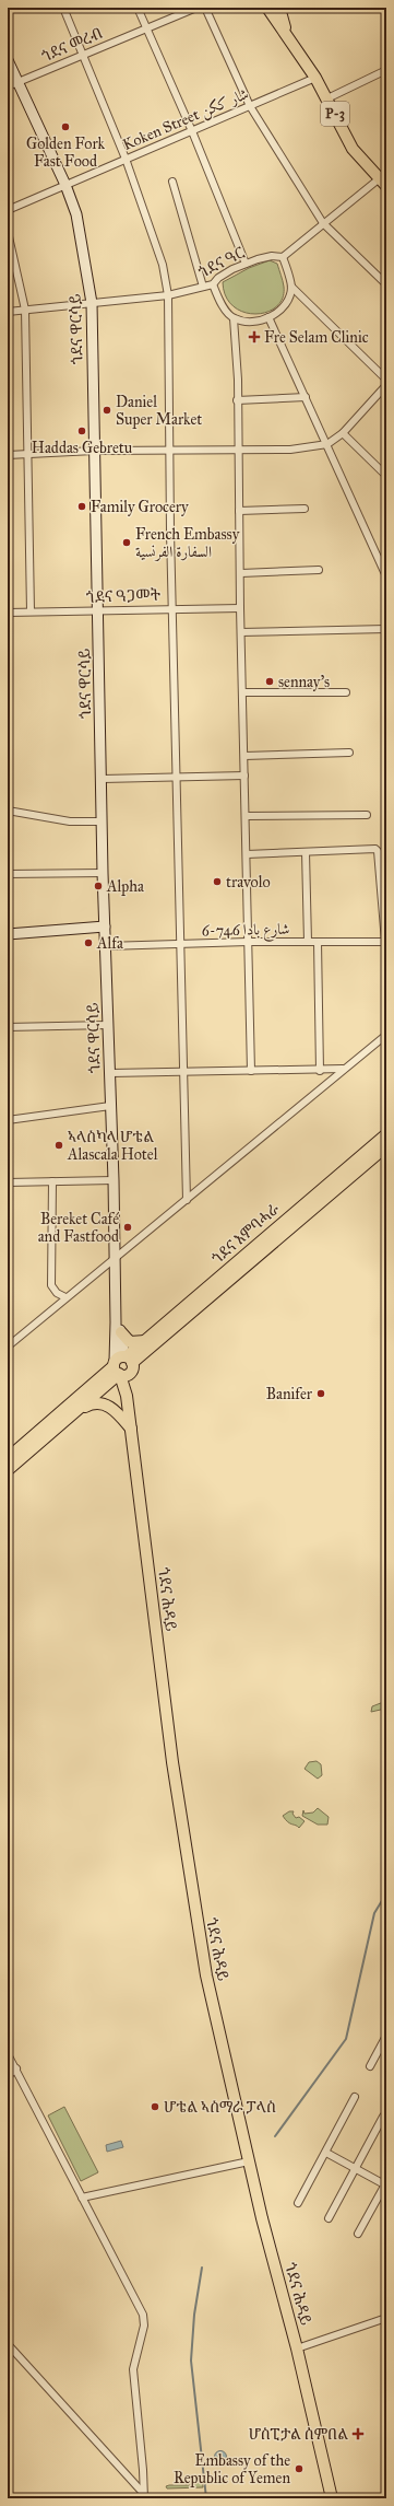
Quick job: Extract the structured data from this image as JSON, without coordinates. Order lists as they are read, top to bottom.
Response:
{
  "streets": {
    "main road": [
      "P-3",
      "ጎደና ዋርሳይ",
      "ጎደና እምባሓራ",
      "ጎደና ሕዳይ"
    ],
    "street": [
      "ጎደና መረብ",
      "Koken Street شار ككن",
      "ጎደና ዓር",
      "ጎደና ዓጋመት",
      "شارع بادا 746-6"
    ]
  },
  "crossings": [
    ["ጎደና መረብ", "ጎደና ዋርሳይ"],
    ["P-3", "Koken Street شار ككن"],
    ["Koken Street شار ككن", "ጎደና ዋርሳይ"],
    ["ጎደና ዓር", "ጎደና ዋርሳይ"],
    ["ጎደና ዋርሳይ", "ጎደና ዓጋመት"],
    ["ጎደና ዋርሳይ", "شارع بادا 746-6"],
    ["ጎደና ዋርሳይ", "ጎደና እምባሓራ"],
    ["ጎደና ዋርሳይ", "ጎደና ሕዳይ"],
    ["ጎደና እምባሓራ", "ጎደና ሕዳይ"]
  ],
  "places": {
    "other": [
      "Golden Fork Fast Food",
      "Daniel Super Market",
      "Haddas Gebretu",
      "Family Grocery",
      "French Embassy السفارة الفرنسية",
      "sennay's",
      "travolo",
      "Alpha",
      "Alfa",
      "ኣላስካላ ሆቴል Alascala Hotel",
      "Bereket Café and Fastfood",
      "Banifer",
      "ሆቴል ኣስማራ ፓላስ",
      "Embassy of the Republic of Yemen"
    ],
    "health": ["Fre Selam Clinic", "ሆስፒታል ሰምበል"]
  }
}
